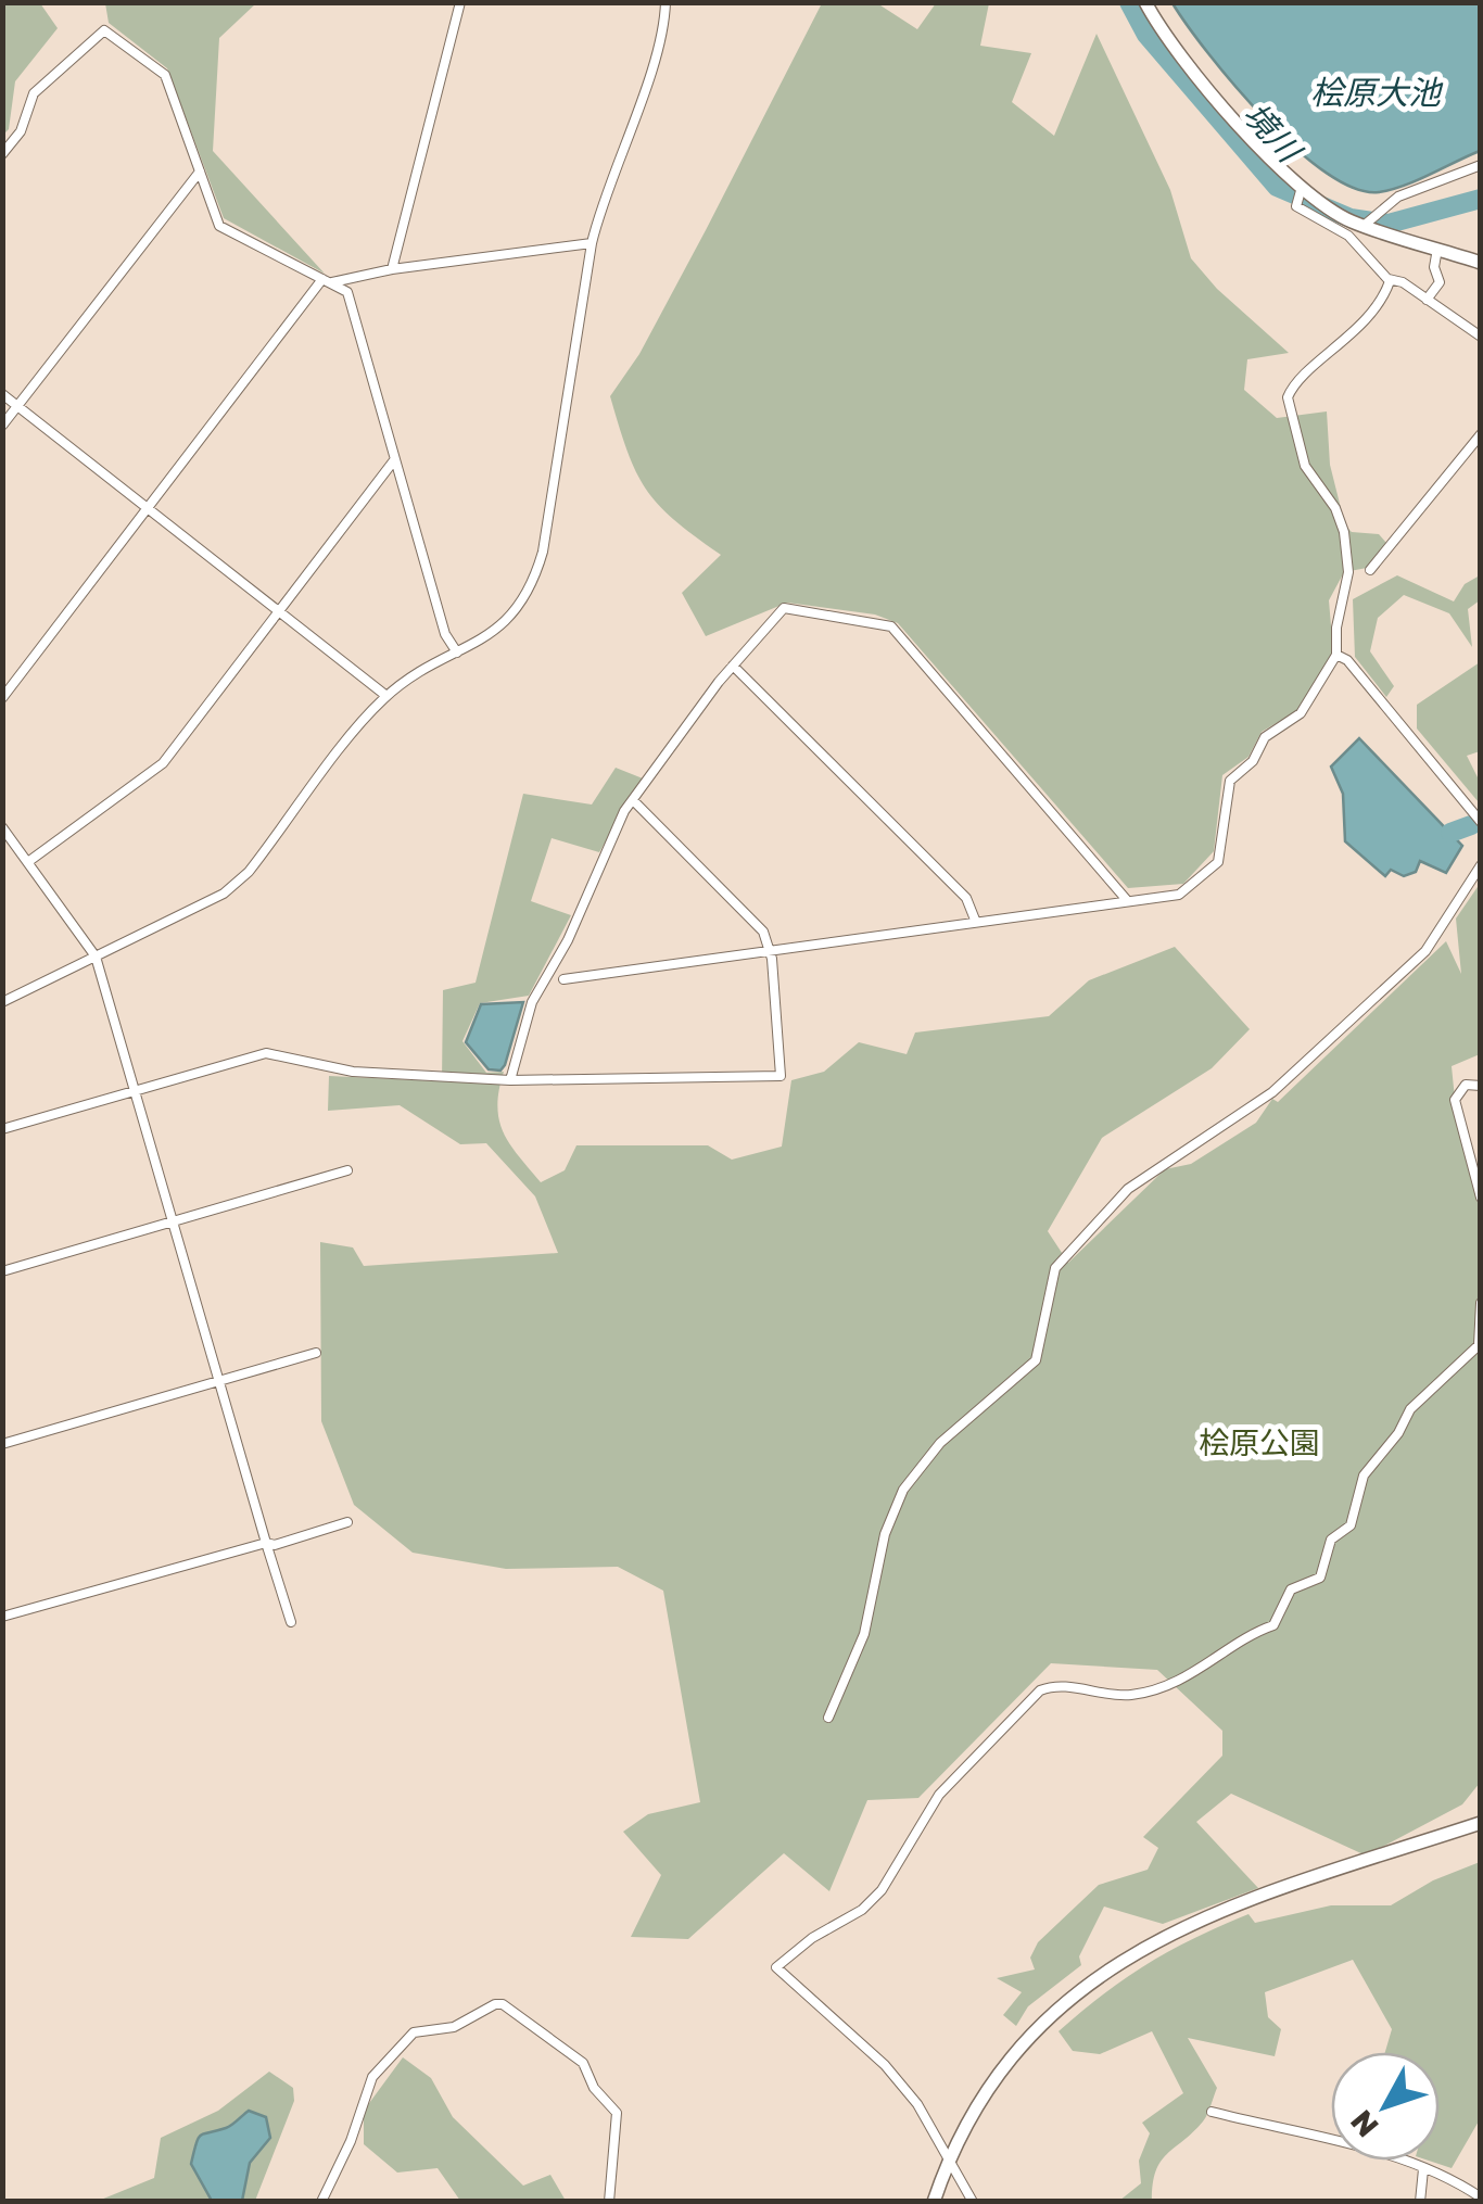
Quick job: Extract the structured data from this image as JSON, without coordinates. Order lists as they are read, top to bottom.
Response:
{
  "water": ["桧原大池", "境川"],
  "parks": ["桧原公園"],
  "north": "bottom left"
}
